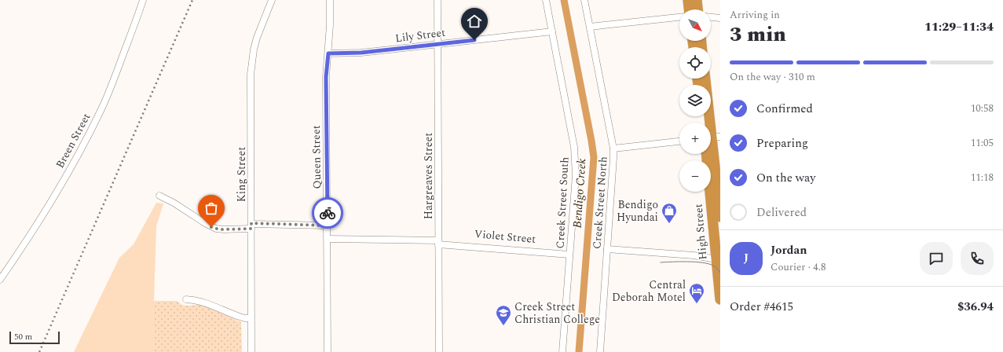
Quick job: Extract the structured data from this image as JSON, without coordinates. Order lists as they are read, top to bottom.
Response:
{
  "streets": {
    "highway": ["High Street"],
    "street": [
      "Lily Street",
      "Breen Street",
      "Queen Street",
      "King Street",
      "Hargreaves Street",
      "Creek Street South",
      "Creek Street North",
      "Violet Street"
    ]
  },
  "crossings": [
    ["Lily Street", "Queen Street"],
    ["Lily Street", "Hargreaves Street"],
    ["Lily Street", "Creek Street South"],
    ["Queen Street", "Violet Street"],
    ["Hargreaves Street", "Violet Street"],
    ["Creek Street South", "Violet Street"]
  ],
  "water": ["Bendigo Creek"],
  "places": {
    "shop": ["Bendigo Hyundai"],
    "hotel": ["Central Deborah Motel"],
    "school or university": ["Creek Street Christian College"]
  },
  "scale_bar": "50 m",
  "north": "bottom right",
  "page": {
    "heading": ["3 min", "Arriving in", "11:29–11:34"],
    "panel": [
      "Jordan",
      "Courier · 4.8",
      "Order #4615",
      "$36.94"
    ],
    "map_buttons": ["+", "−"],
    "bar": "On the way · 310 m",
    "list": [
      ["Confirmed", "10:58"],
      ["Preparing", "11:05"],
      ["On the way", "11:18"],
      "Delivered"
    ],
    "round": "J",
    "scale": "50 m"
  }
}
